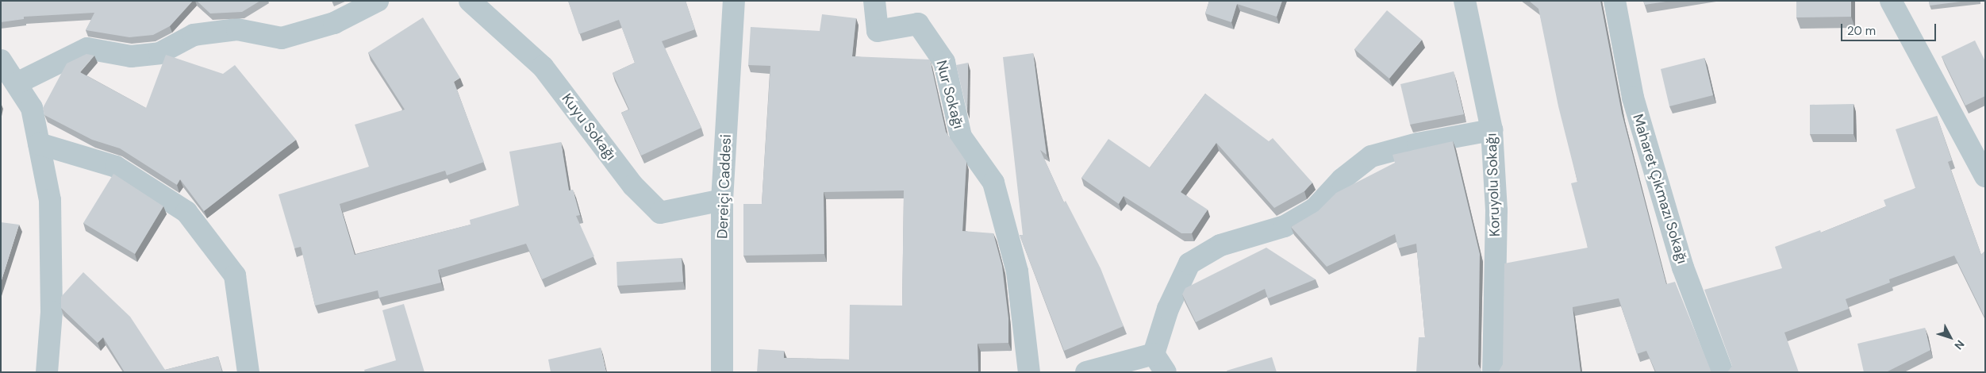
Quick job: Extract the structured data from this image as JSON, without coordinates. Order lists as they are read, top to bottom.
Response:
{
  "streets": {
    "street": [
      "Nur Sokağı",
      "Kuyu Sokağı",
      "Koruyolu Sokağı",
      "Dereiçi Caddesi",
      "Maharet Çıkmazı Sokağı"
    ]
  },
  "crossings": [
    ["Kuyu Sokağı", "Dereiçi Caddesi"]
  ],
  "scale_bar": "20 m",
  "north": "bottom right"
}
